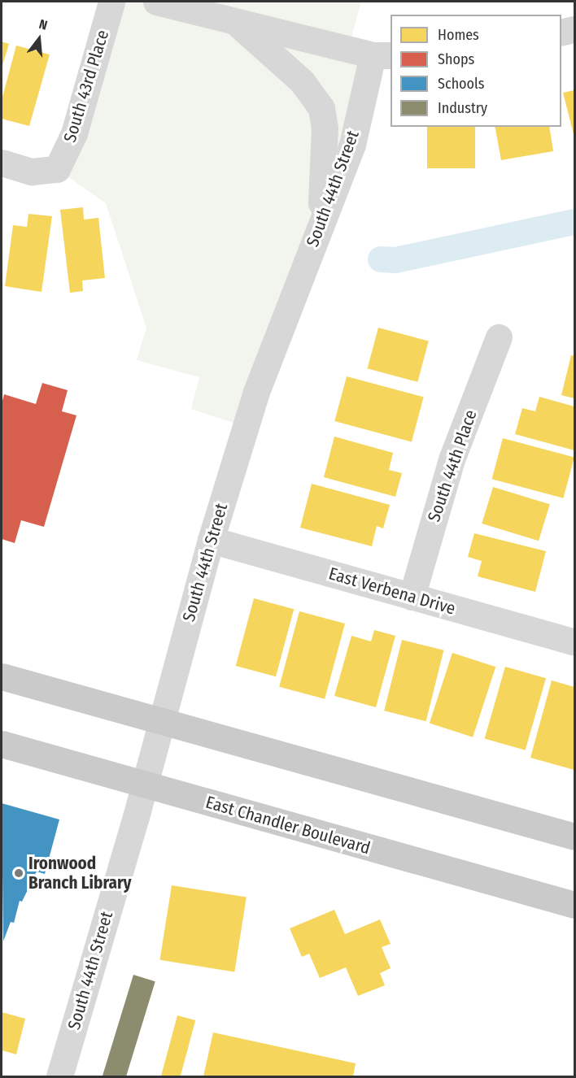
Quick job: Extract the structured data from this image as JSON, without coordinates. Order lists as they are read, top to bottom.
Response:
{
  "streets": {
    "main road": ["East Chandler Boulevard"],
    "street": [
      "South 43rd Place",
      "South 44th Street",
      "South 44th Place",
      "East Verbena Drive"
    ]
  },
  "crossings": [
    ["South 44th Street", "East Verbena Drive"],
    ["South 44th Street", "East Chandler Boulevard"],
    ["South 44th Place", "East Verbena Drive"]
  ],
  "places": ["Ironwood Branch Library"],
  "legend": [
    "Homes",
    "Shops",
    "Schools",
    "Industry"
  ],
  "north": "top"
}
